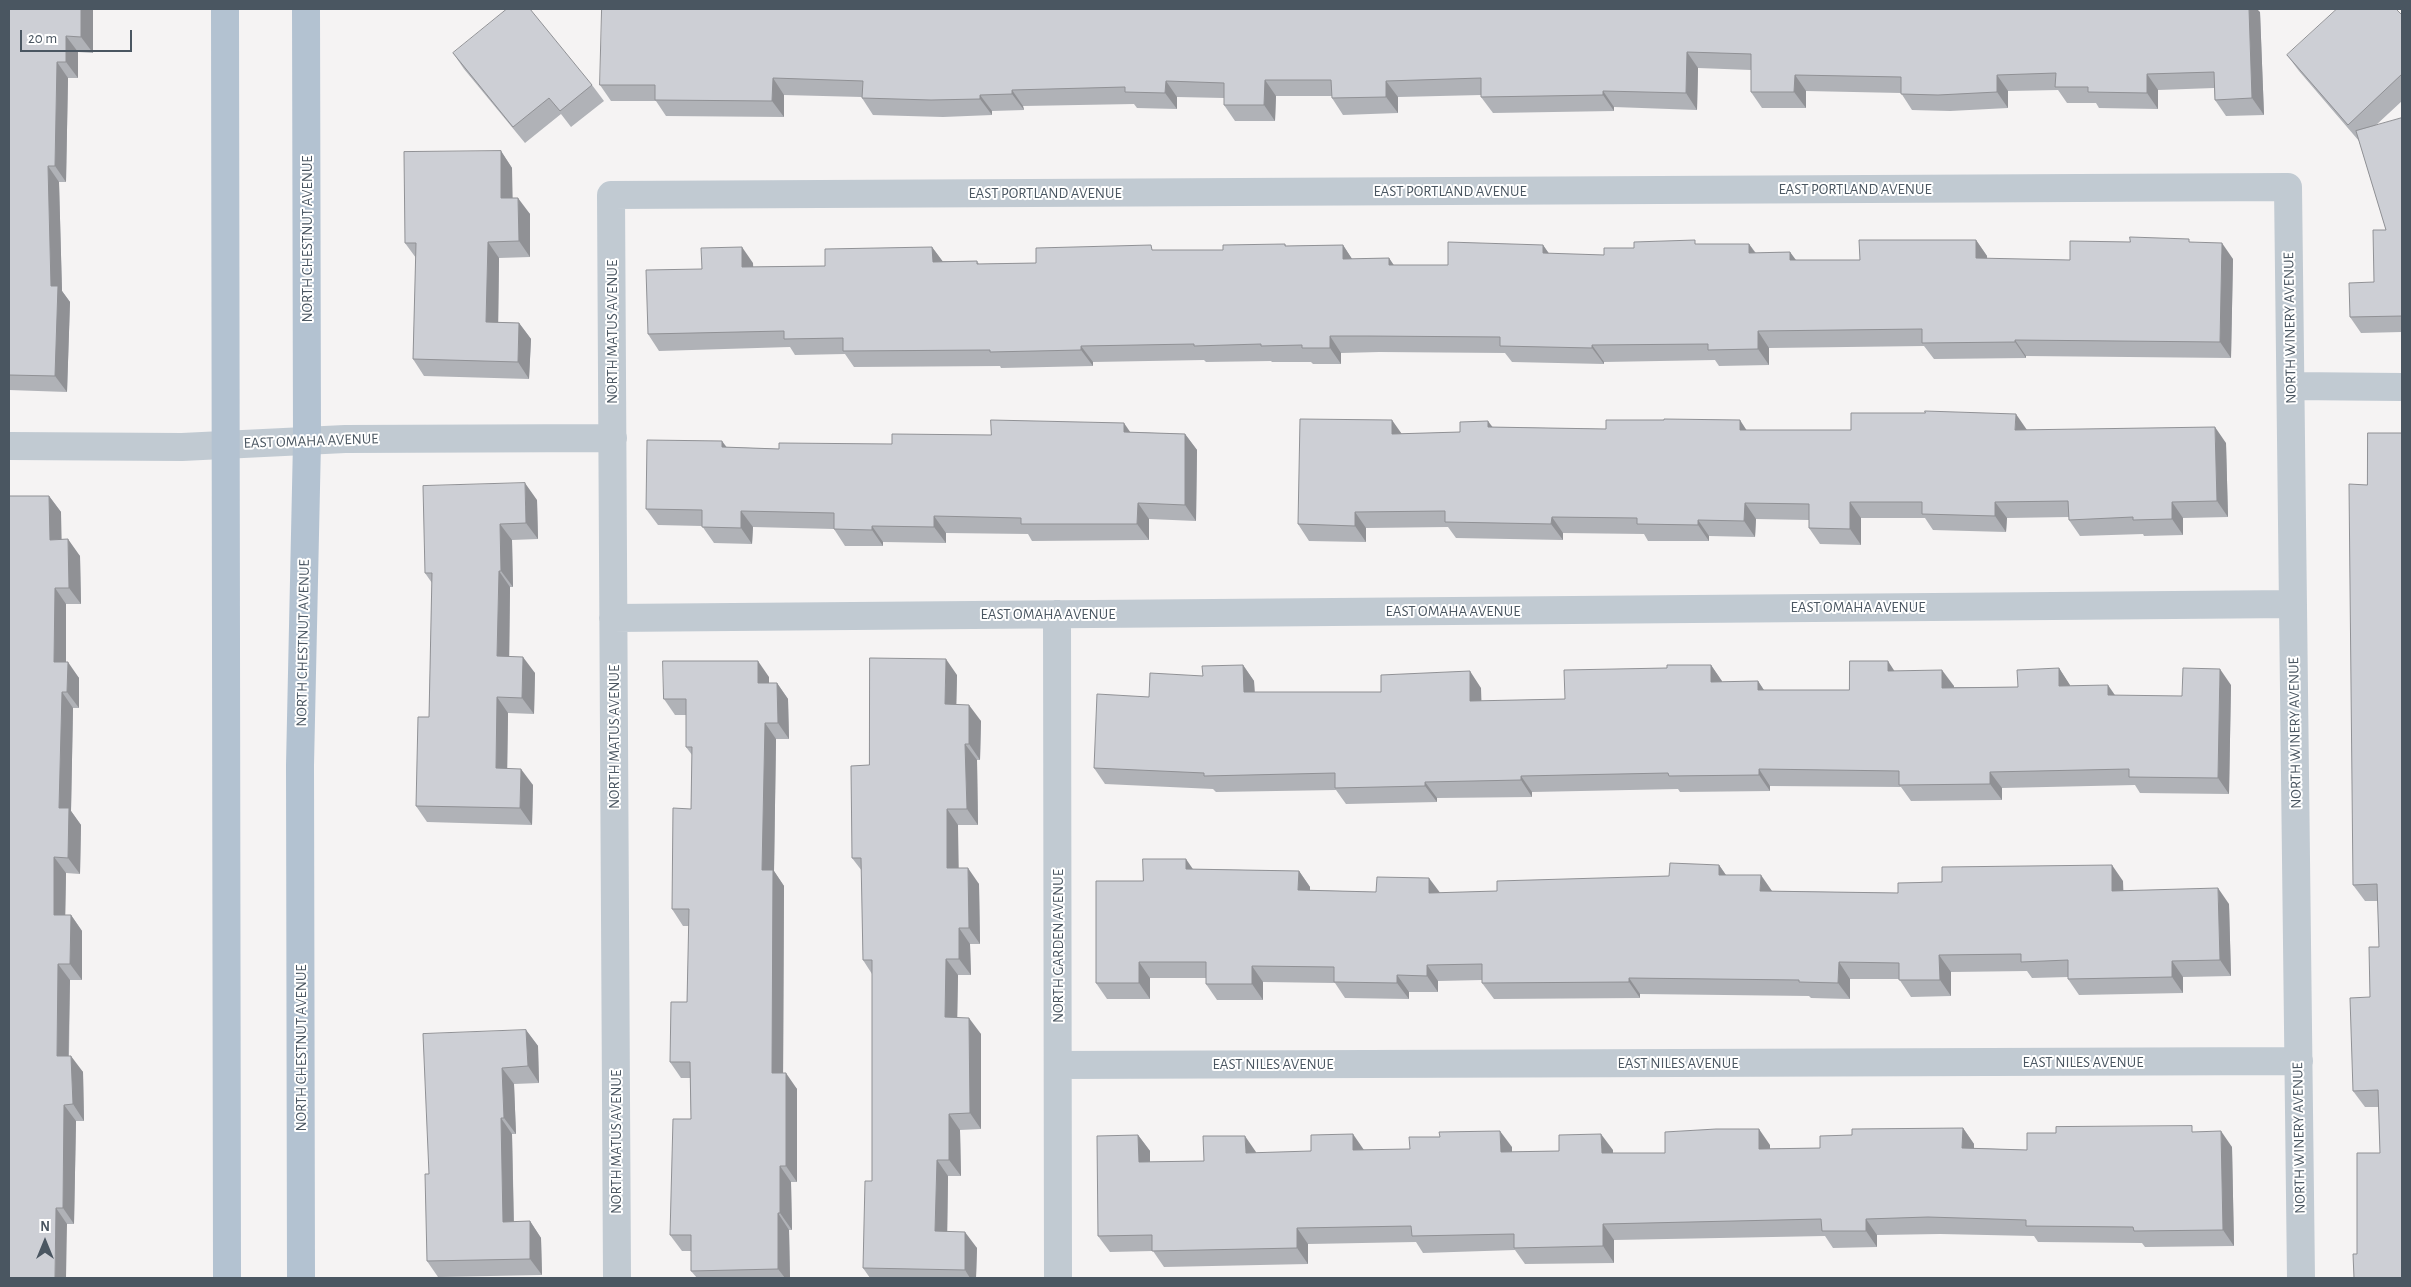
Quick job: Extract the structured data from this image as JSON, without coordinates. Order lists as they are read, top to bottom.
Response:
{
  "streets": {
    "main road": ["NORTH CHESTNUT AVENUE"],
    "street": [
      "EAST PORTLAND AVENUE",
      "NORTH WINERY AVENUE",
      "NORTH MATUS AVENUE",
      "EAST OMAHA AVENUE",
      "NORTH GARDEN AVENUE",
      "EAST NILES AVENUE"
    ]
  },
  "crossings": [
    ["EAST PORTLAND AVENUE", "NORTH WINERY AVENUE"],
    ["EAST PORTLAND AVENUE", "NORTH MATUS AVENUE"],
    ["NORTH CHESTNUT AVENUE", "EAST OMAHA AVENUE"],
    ["NORTH WINERY AVENUE", "EAST OMAHA AVENUE"],
    ["NORTH WINERY AVENUE", "EAST NILES AVENUE"],
    ["NORTH MATUS AVENUE", "EAST OMAHA AVENUE"],
    ["EAST OMAHA AVENUE", "NORTH GARDEN AVENUE"],
    ["NORTH GARDEN AVENUE", "EAST NILES AVENUE"]
  ],
  "scale_bar": "20 m",
  "north": "top"
}
